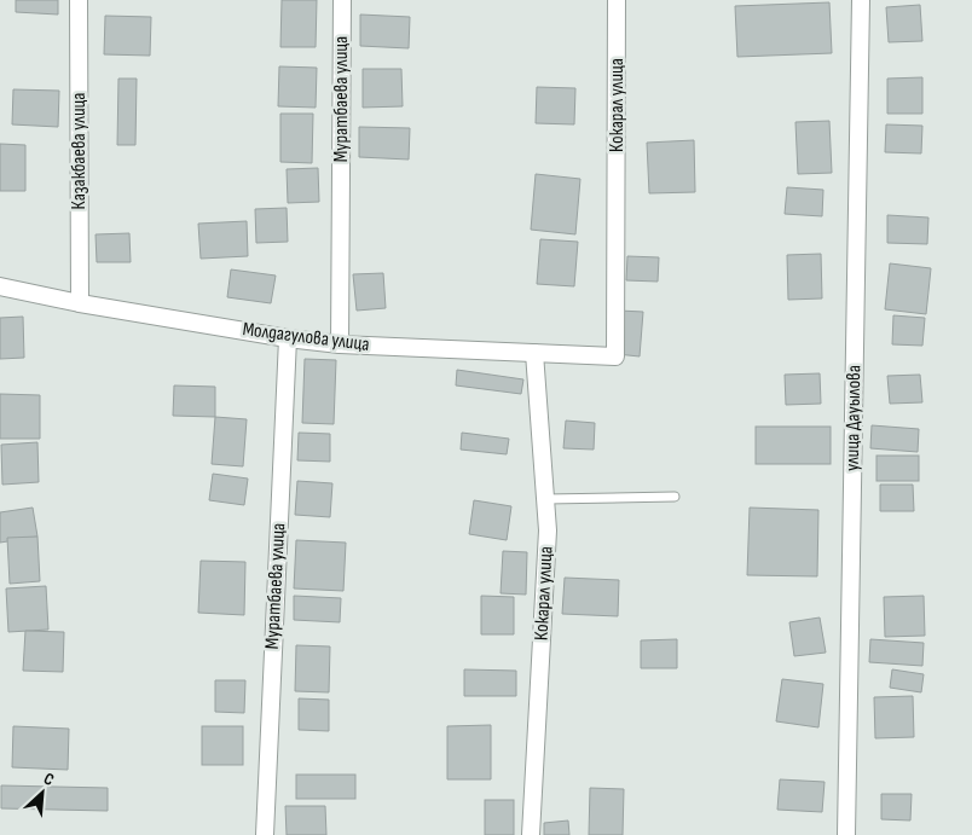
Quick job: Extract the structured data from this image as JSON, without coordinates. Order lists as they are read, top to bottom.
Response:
{
  "streets": {
    "street": [
      "Муратбаева улица",
      "Кокарал улица",
      "Казакбаева улица",
      "Молдагулова улица",
      "улица Дауылова"
    ]
  },
  "crossings": [
    ["Муратбаева улица", "Молдагулова улица"],
    ["Кокарал улица", "Молдагулова улица"],
    ["Казакбаева улица", "Молдагулова улица"]
  ],
  "north": "top right"
}
